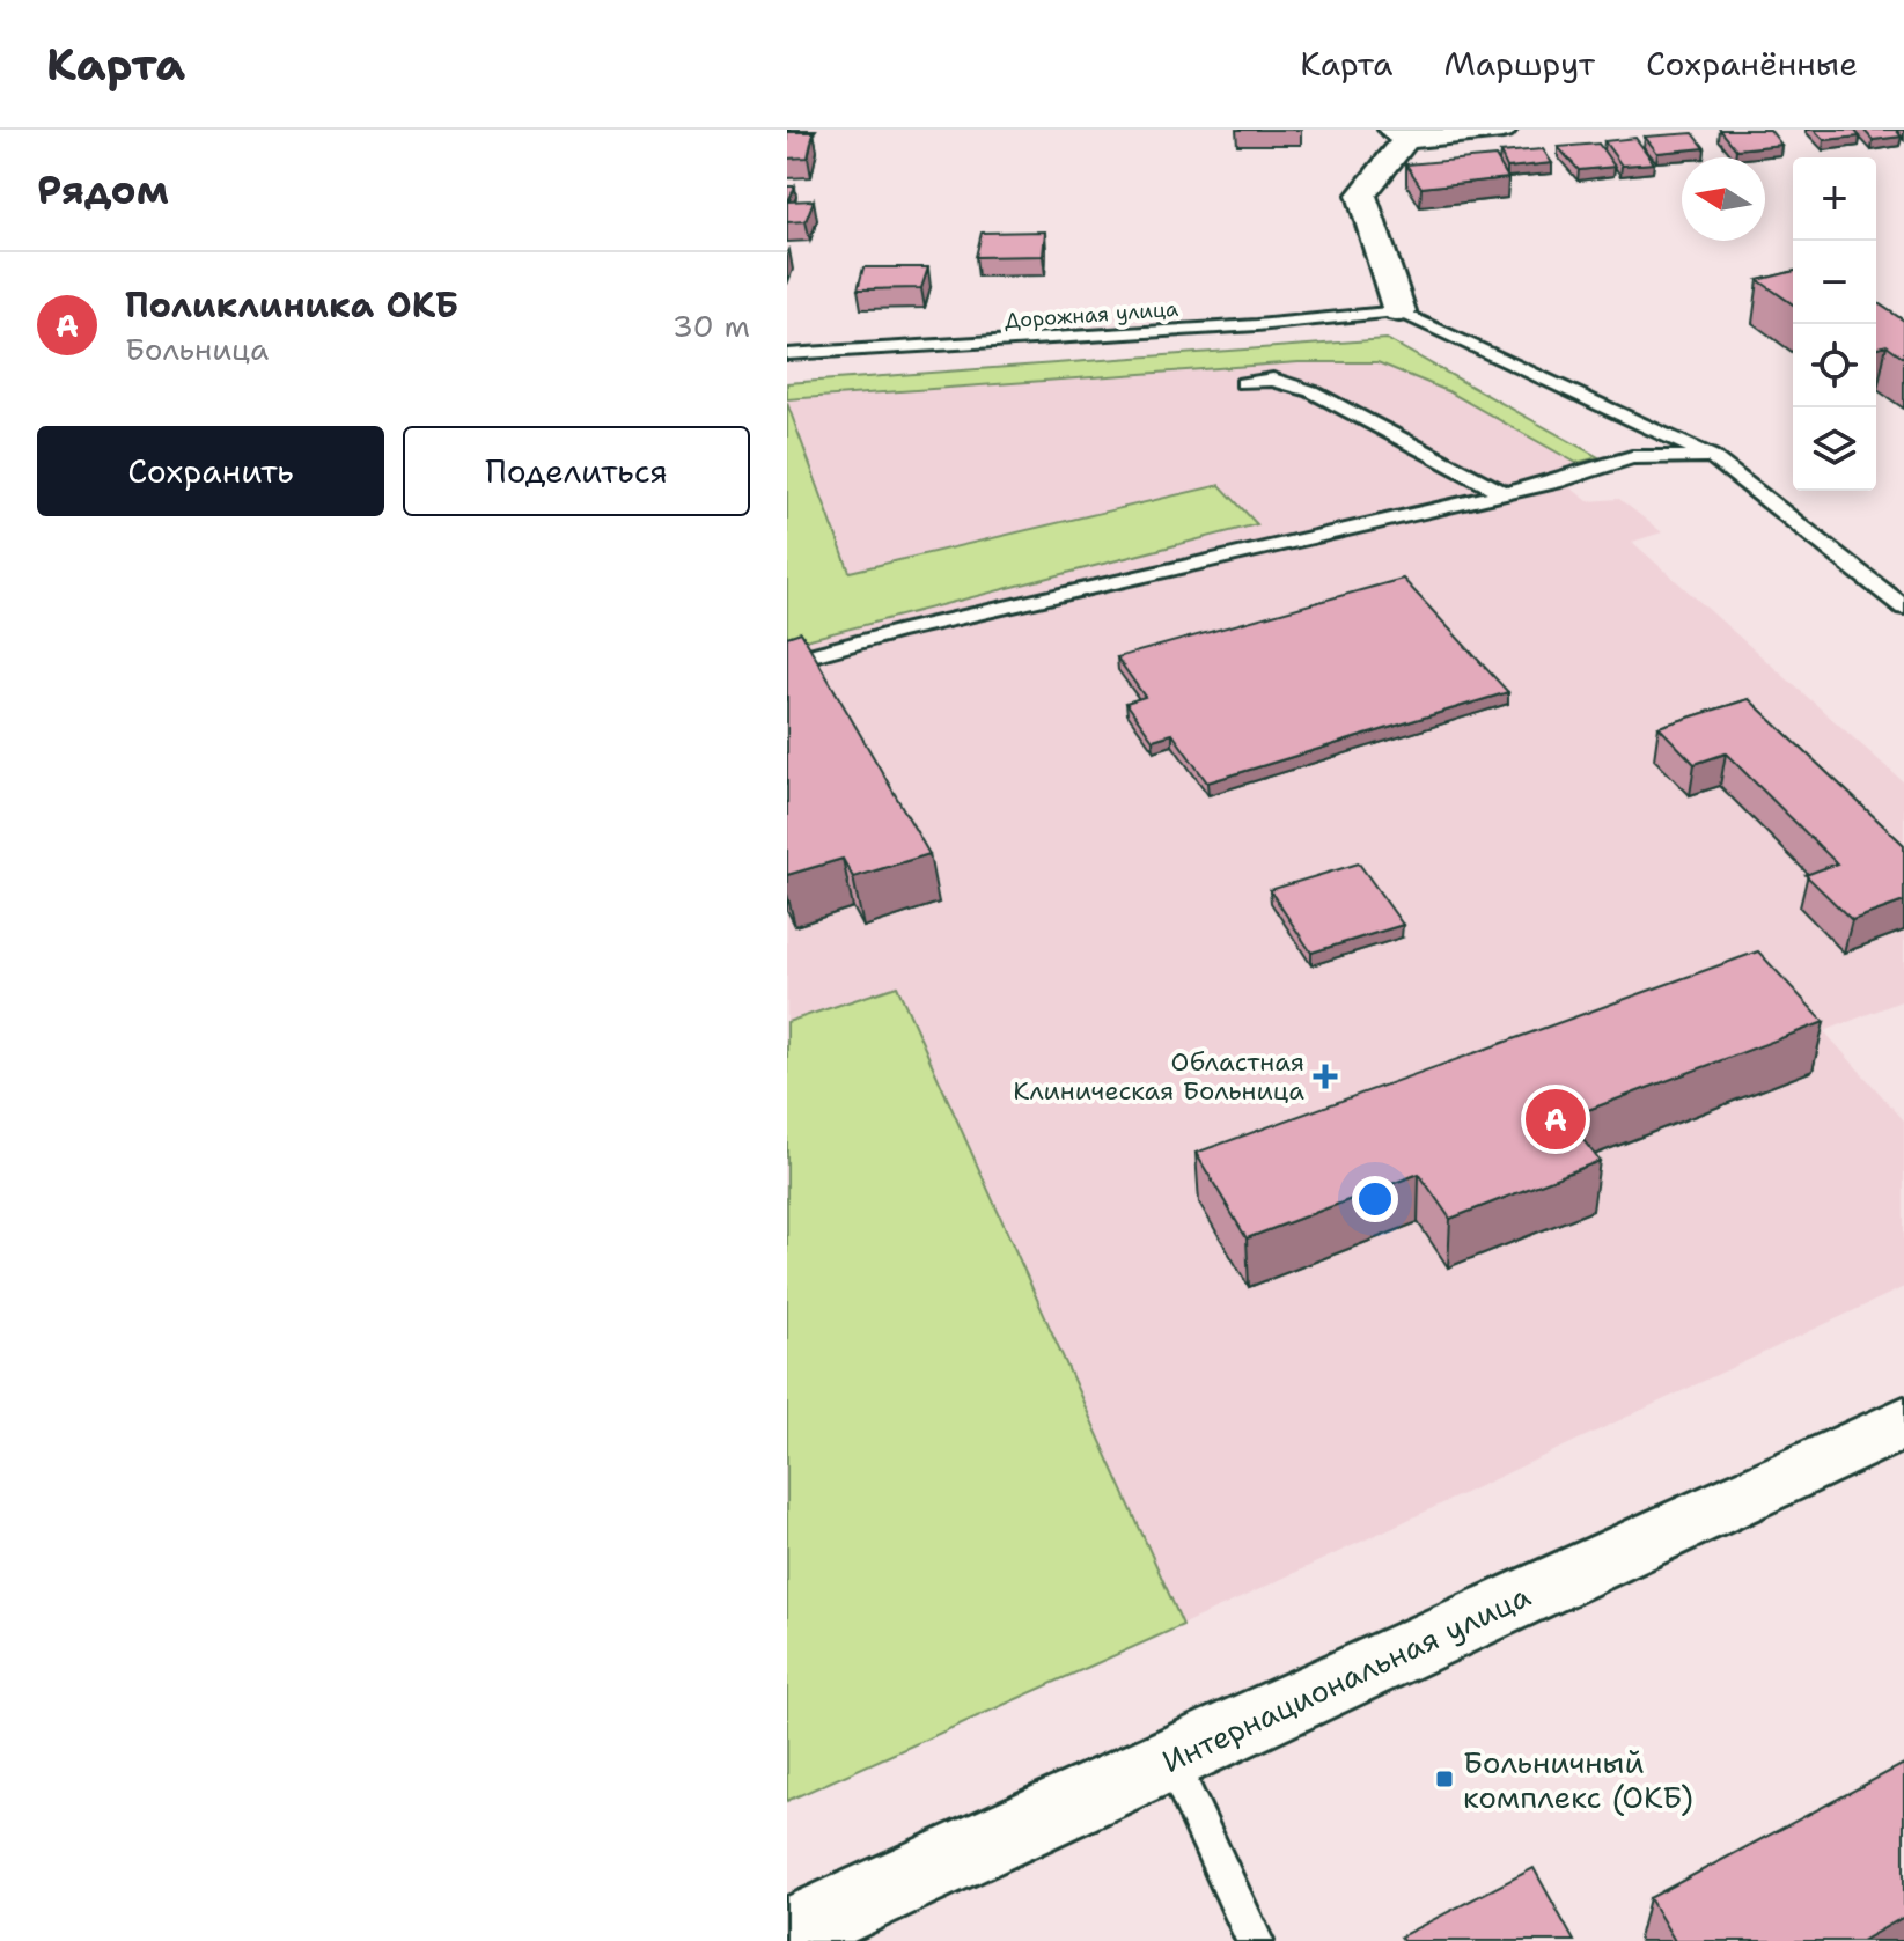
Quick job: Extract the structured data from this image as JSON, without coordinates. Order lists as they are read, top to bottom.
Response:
{
  "streets": {
    "main road": ["Интернациональная улица"],
    "lane": ["Дорожная улица"]
  },
  "places": {
    "health": ["Областная Клиническая Больница"],
    "transit": ["Больничный комплекс (ОКБ)"]
  },
  "north": "left",
  "page": {
    "header": "Карта",
    "nav": ["Карта", "Маршрут", "Сохранённые"],
    "heading": "Рядом",
    "map_buttons": ["+", "−"],
    "list": [
      {
        "mark": "A",
        "name": "Поликлиника ОКБ",
        "note": "Больница",
        "value": "30 m"
      }
    ],
    "buttons": ["Сохранить", "Поделиться"],
    "pins": "A"
  }
}
